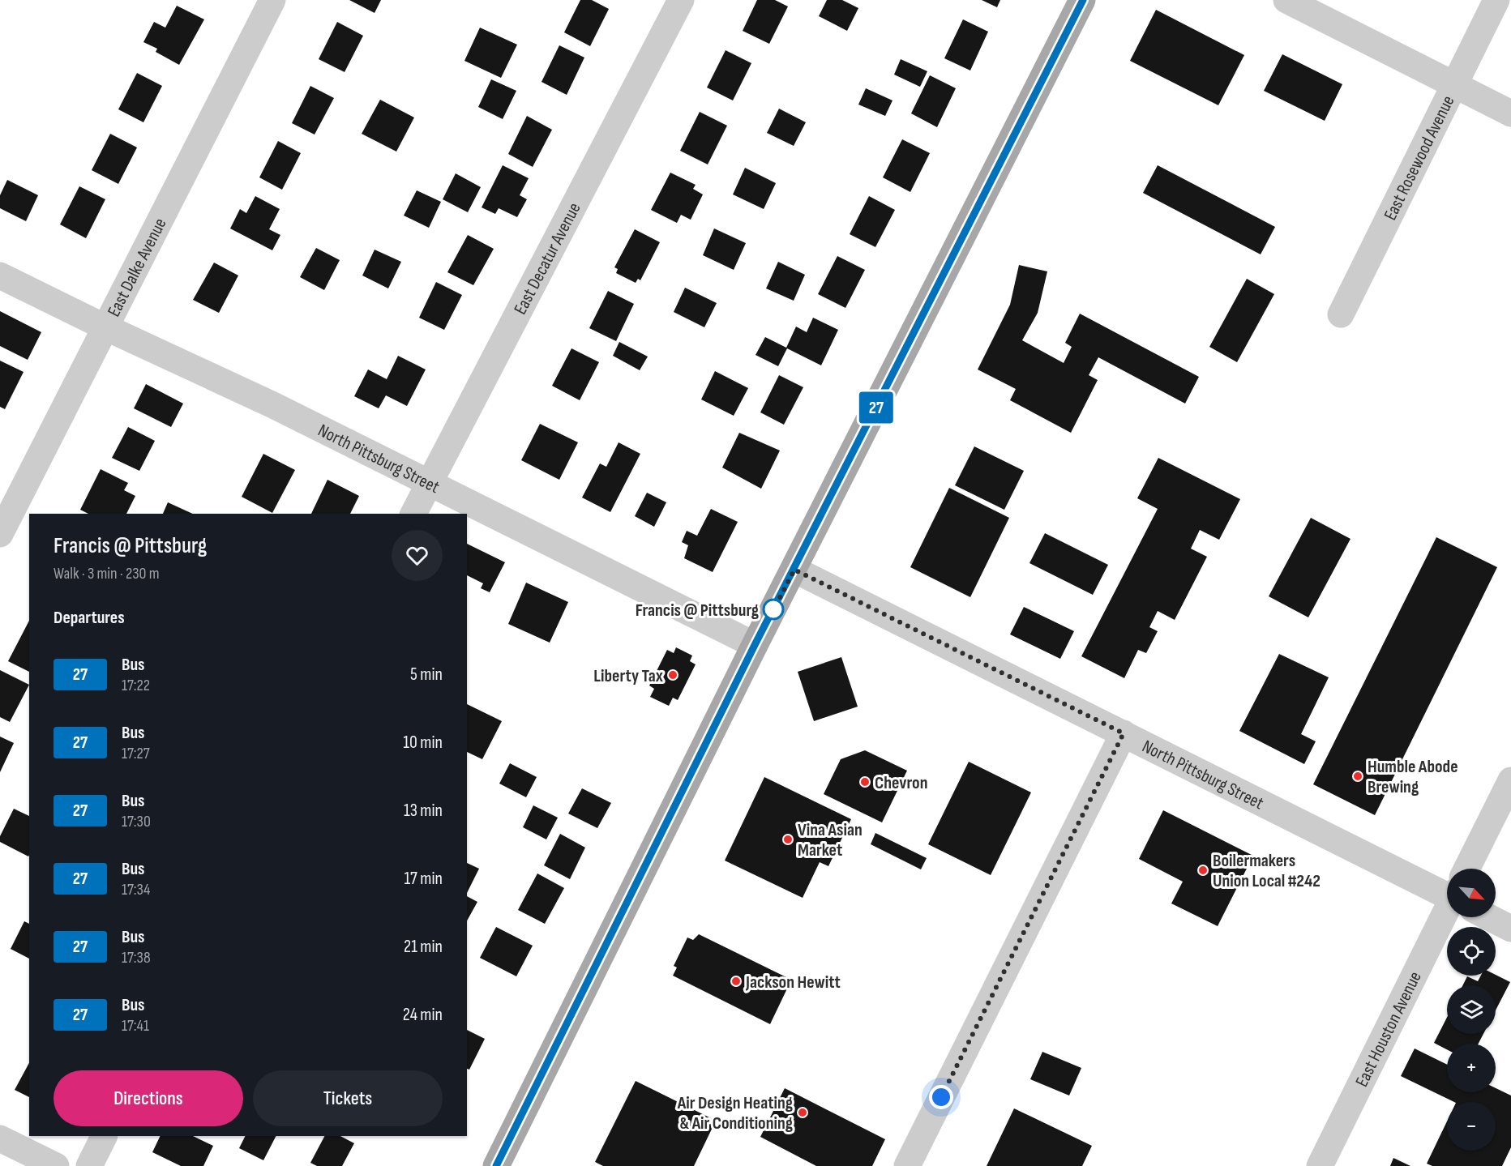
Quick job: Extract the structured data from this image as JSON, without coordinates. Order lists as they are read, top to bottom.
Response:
{
  "streets": {
    "street": [
      "East Rosewood Avenue",
      "East Decatur Avenue",
      "East Dalke Avenue",
      "North Pittsburg Street",
      "East Houston Avenue"
    ]
  },
  "crossings": [
    ["East Decatur Avenue", "North Pittsburg Street"],
    ["East Dalke Avenue", "North Pittsburg Street"]
  ],
  "places": [
    "Francis @ Pittsburg",
    "Liberty Tax",
    "Humble Abode Brewing",
    "Chevron",
    "Vina Asian Market",
    "Boilermakers Union Local #242",
    "Jackson Hewitt",
    "Air Design Heating & Air Conditioning"
  ],
  "lines": ["bus line 27"],
  "north": "bottom right",
  "page": {
    "on_map": "27",
    "heading": [
      ["Francis @ Pittsburg", "Walk · 3 min · 230 m"],
      "Departures"
    ],
    "list": [
      {
        "mark": "27",
        "name": "Bus",
        "note": "17:22",
        "value": "5 min"
      },
      {
        "mark": "27",
        "name": "Bus",
        "note": "17:27",
        "value": "10 min"
      },
      {
        "mark": "27",
        "name": "Bus",
        "note": "17:30",
        "value": "13 min"
      },
      {
        "mark": "27",
        "name": "Bus",
        "note": "17:34",
        "value": "17 min"
      },
      {
        "mark": "27",
        "name": "Bus",
        "note": "17:38",
        "value": "21 min"
      },
      {
        "mark": "27",
        "name": "Bus",
        "note": "17:41",
        "value": "24 min"
      }
    ],
    "map_buttons": ["+", "−"],
    "buttons": ["Directions", "Tickets"]
  }
}
